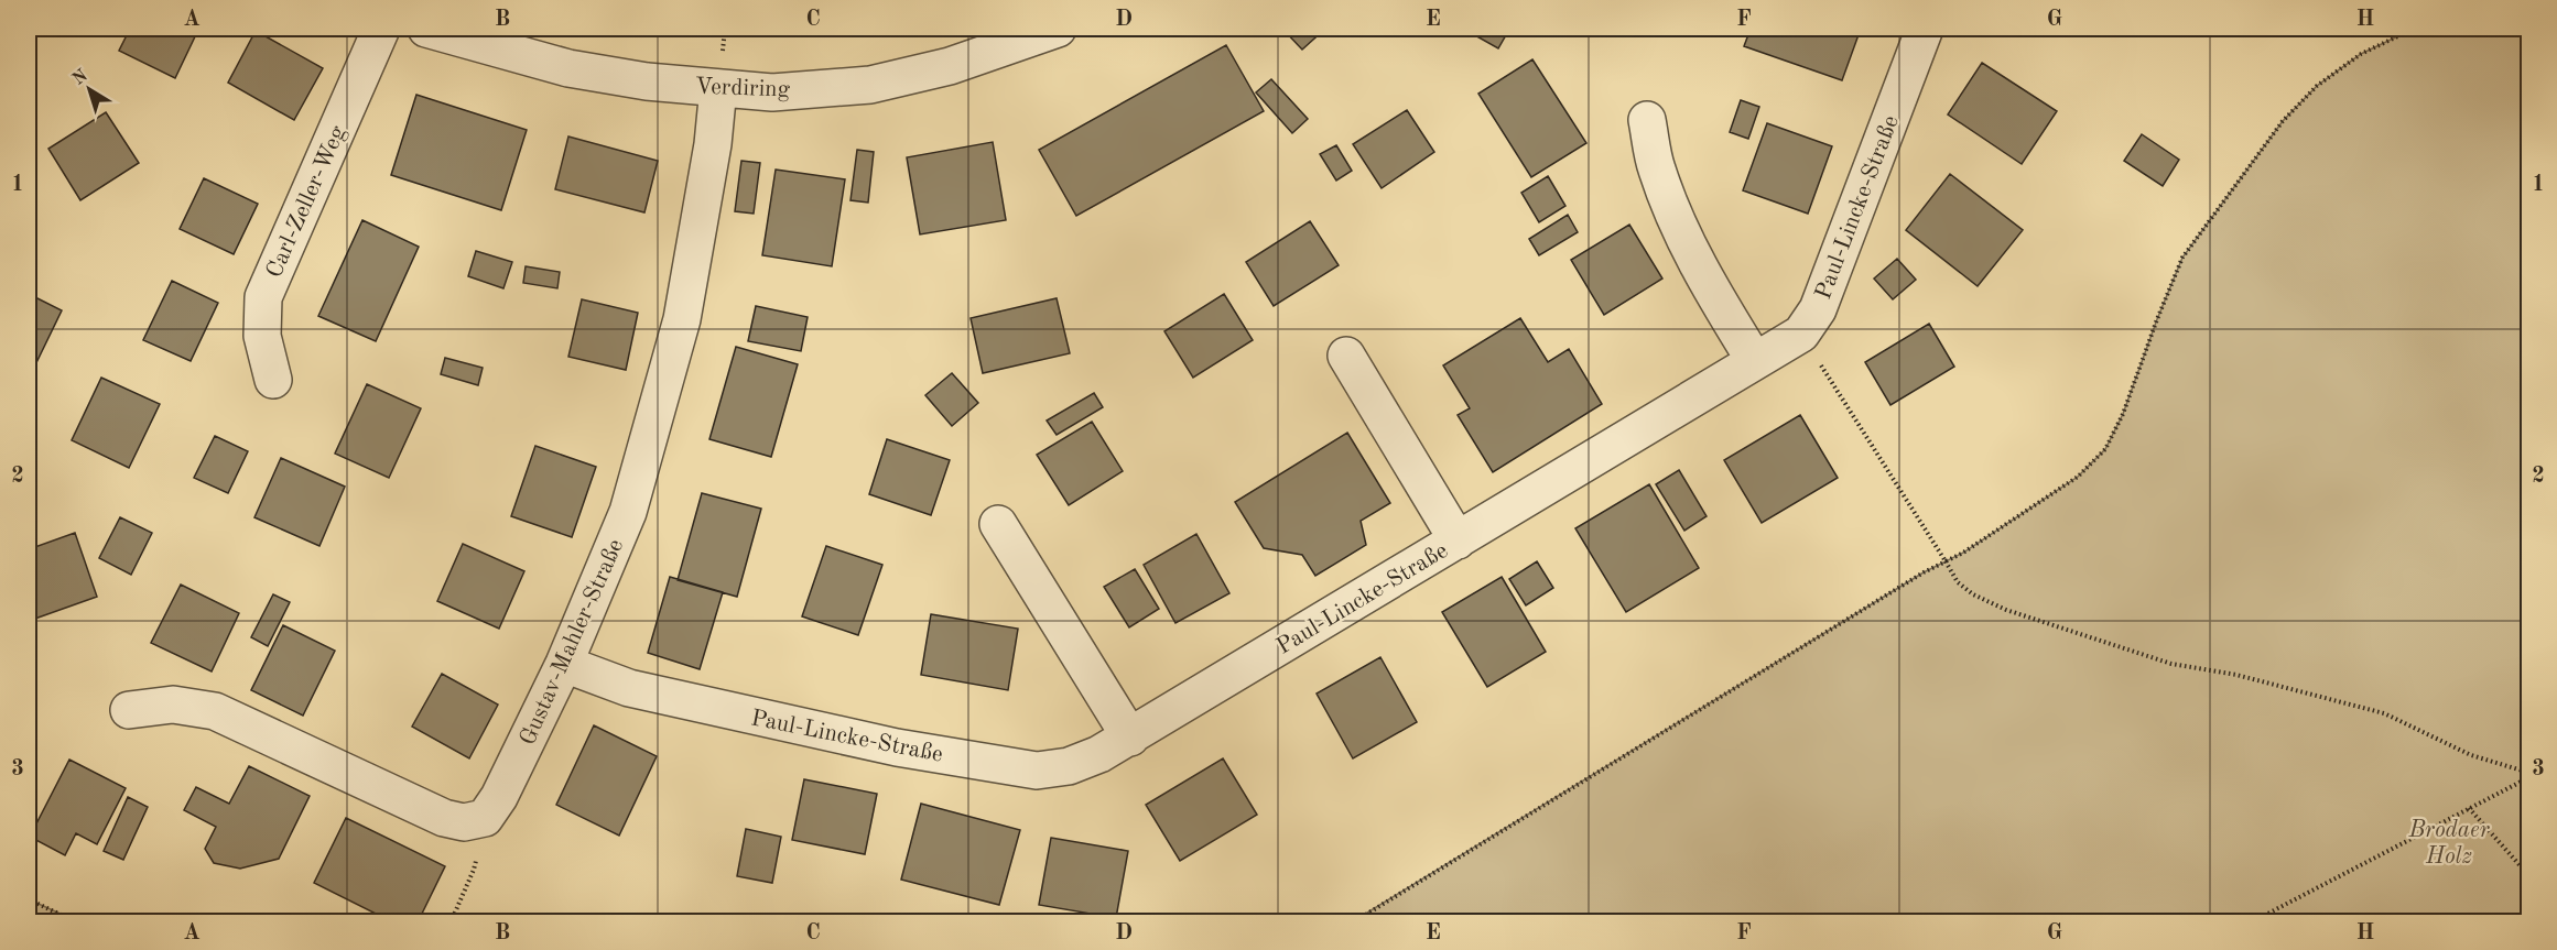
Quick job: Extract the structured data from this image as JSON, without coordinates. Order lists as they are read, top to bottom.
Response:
{
  "streets": {
    "street": [
      "Verdiring",
      "Carl-Zeller-Weg",
      "Paul-Lincke-Straße",
      "Gustav-Mahler-Straße"
    ]
  },
  "crossings": [
    ["Verdiring", "Gustav-Mahler-Straße"],
    ["Paul-Lincke-Straße", "Gustav-Mahler-Straße"]
  ],
  "parks": ["Brodaer Holz"],
  "north": "top left",
  "grid": {
    "columns": [
      "A",
      "B",
      "C",
      "D",
      "E",
      "F",
      "G",
      "H"
    ],
    "rows": ["1", "2", "3"]
  }
}
